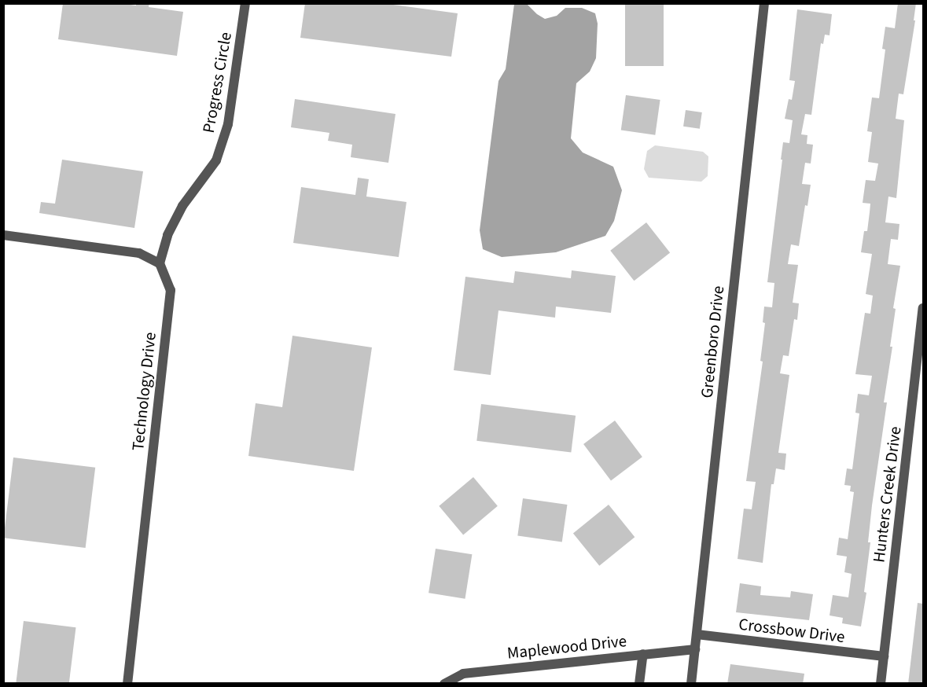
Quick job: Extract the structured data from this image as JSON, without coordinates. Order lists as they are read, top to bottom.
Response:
{
  "streets": {
    "street": [
      "Progress Circle",
      "Greenboro Drive",
      "Technology Drive",
      "Hunters Creek Drive",
      "Crossbow Drive",
      "Maplewood Drive"
    ]
  },
  "crossings": [
    ["Progress Circle", "Technology Drive"],
    ["Greenboro Drive", "Crossbow Drive"],
    ["Greenboro Drive", "Maplewood Drive"],
    ["Hunters Creek Drive", "Crossbow Drive"]
  ]
}
